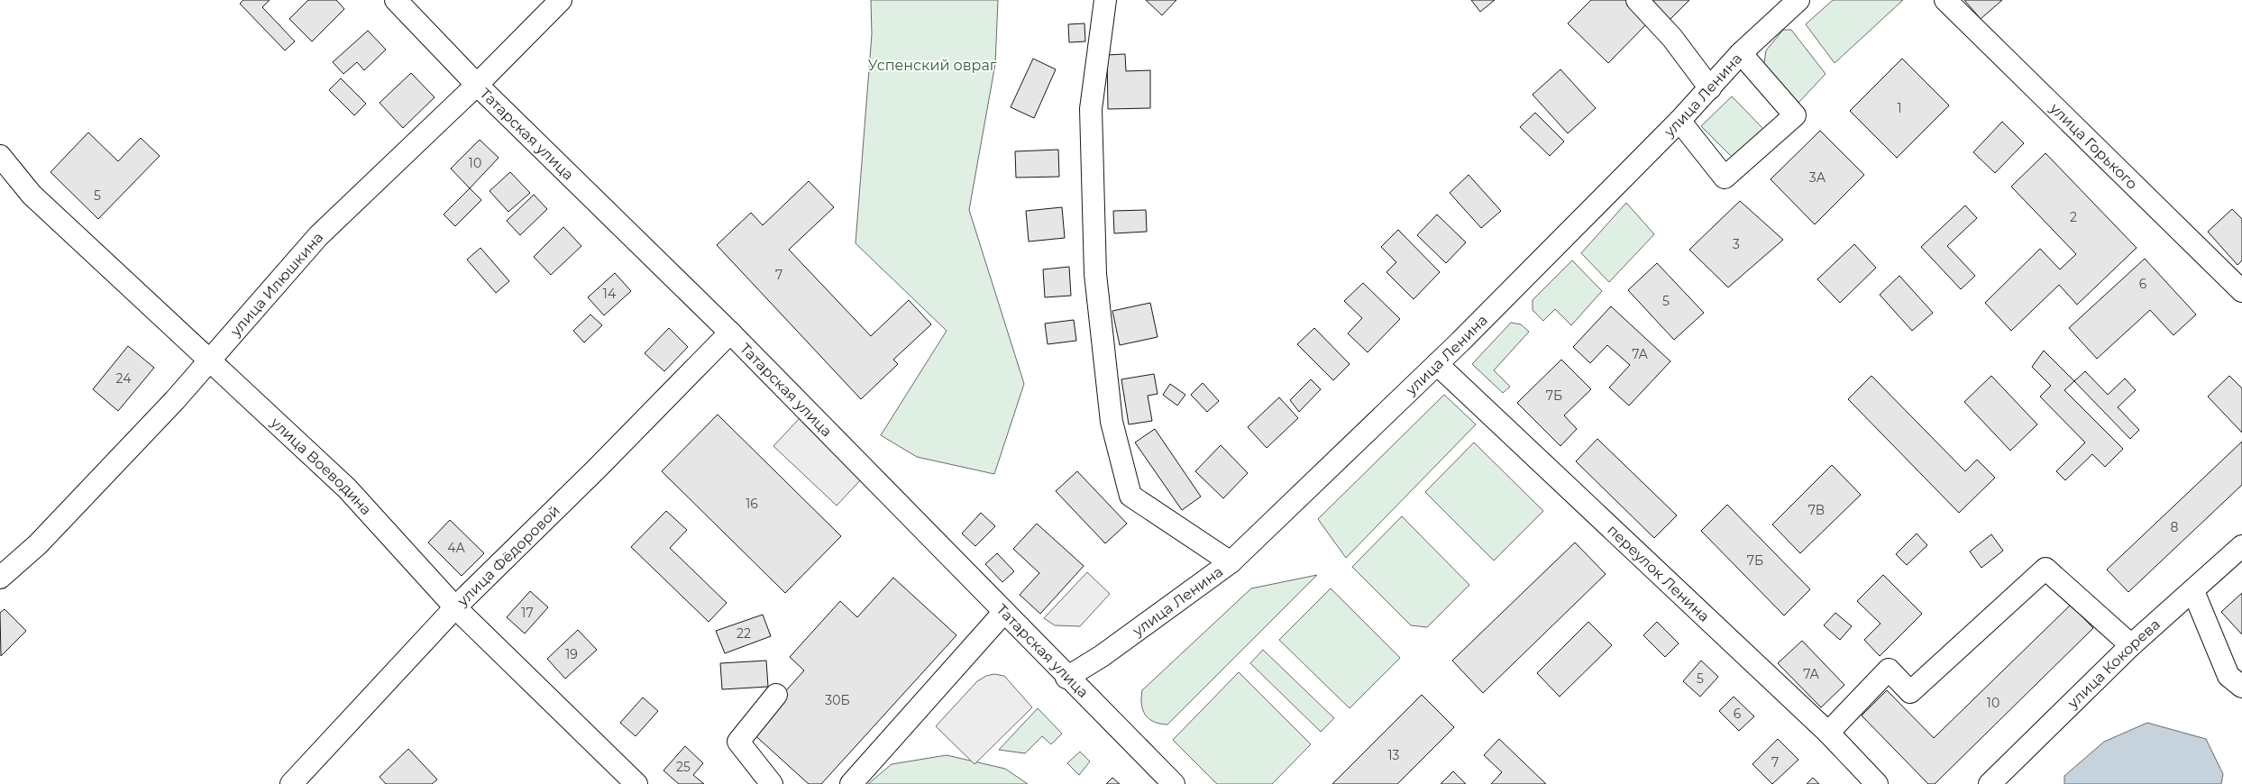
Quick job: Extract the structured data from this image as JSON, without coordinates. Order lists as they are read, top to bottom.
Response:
{
  "streets": {
    "street": [
      "улица Ленина",
      "Татарская улица",
      "улица Горького",
      "улица Илюшкина",
      "улица Воеводина",
      "улица Фёдоровой",
      "переулок Ленина",
      "улица Кокорева"
    ]
  },
  "crossings": [
    ["улица Ленина", "Татарская улица"],
    ["улица Ленина", "переулок Ленина"],
    ["Татарская улица", "улица Илюшкина"],
    ["Татарская улица", "улица Фёдоровой"],
    ["улица Илюшкина", "улица Воеводина"],
    ["улица Воеводина", "улица Фёдоровой"]
  ],
  "parks": ["Успенский овраг"],
  "house_numbers": [
    "1",
    "10",
    "3А",
    "5",
    "2",
    "3",
    "7",
    "6",
    "14",
    "5",
    "7А",
    "24",
    "7Б",
    "16",
    "7В",
    "8",
    "4А",
    "7Б",
    "17",
    "22",
    "19",
    "7А",
    "5",
    "30Б",
    "10",
    "6",
    "13",
    "7",
    "25"
  ]
}
